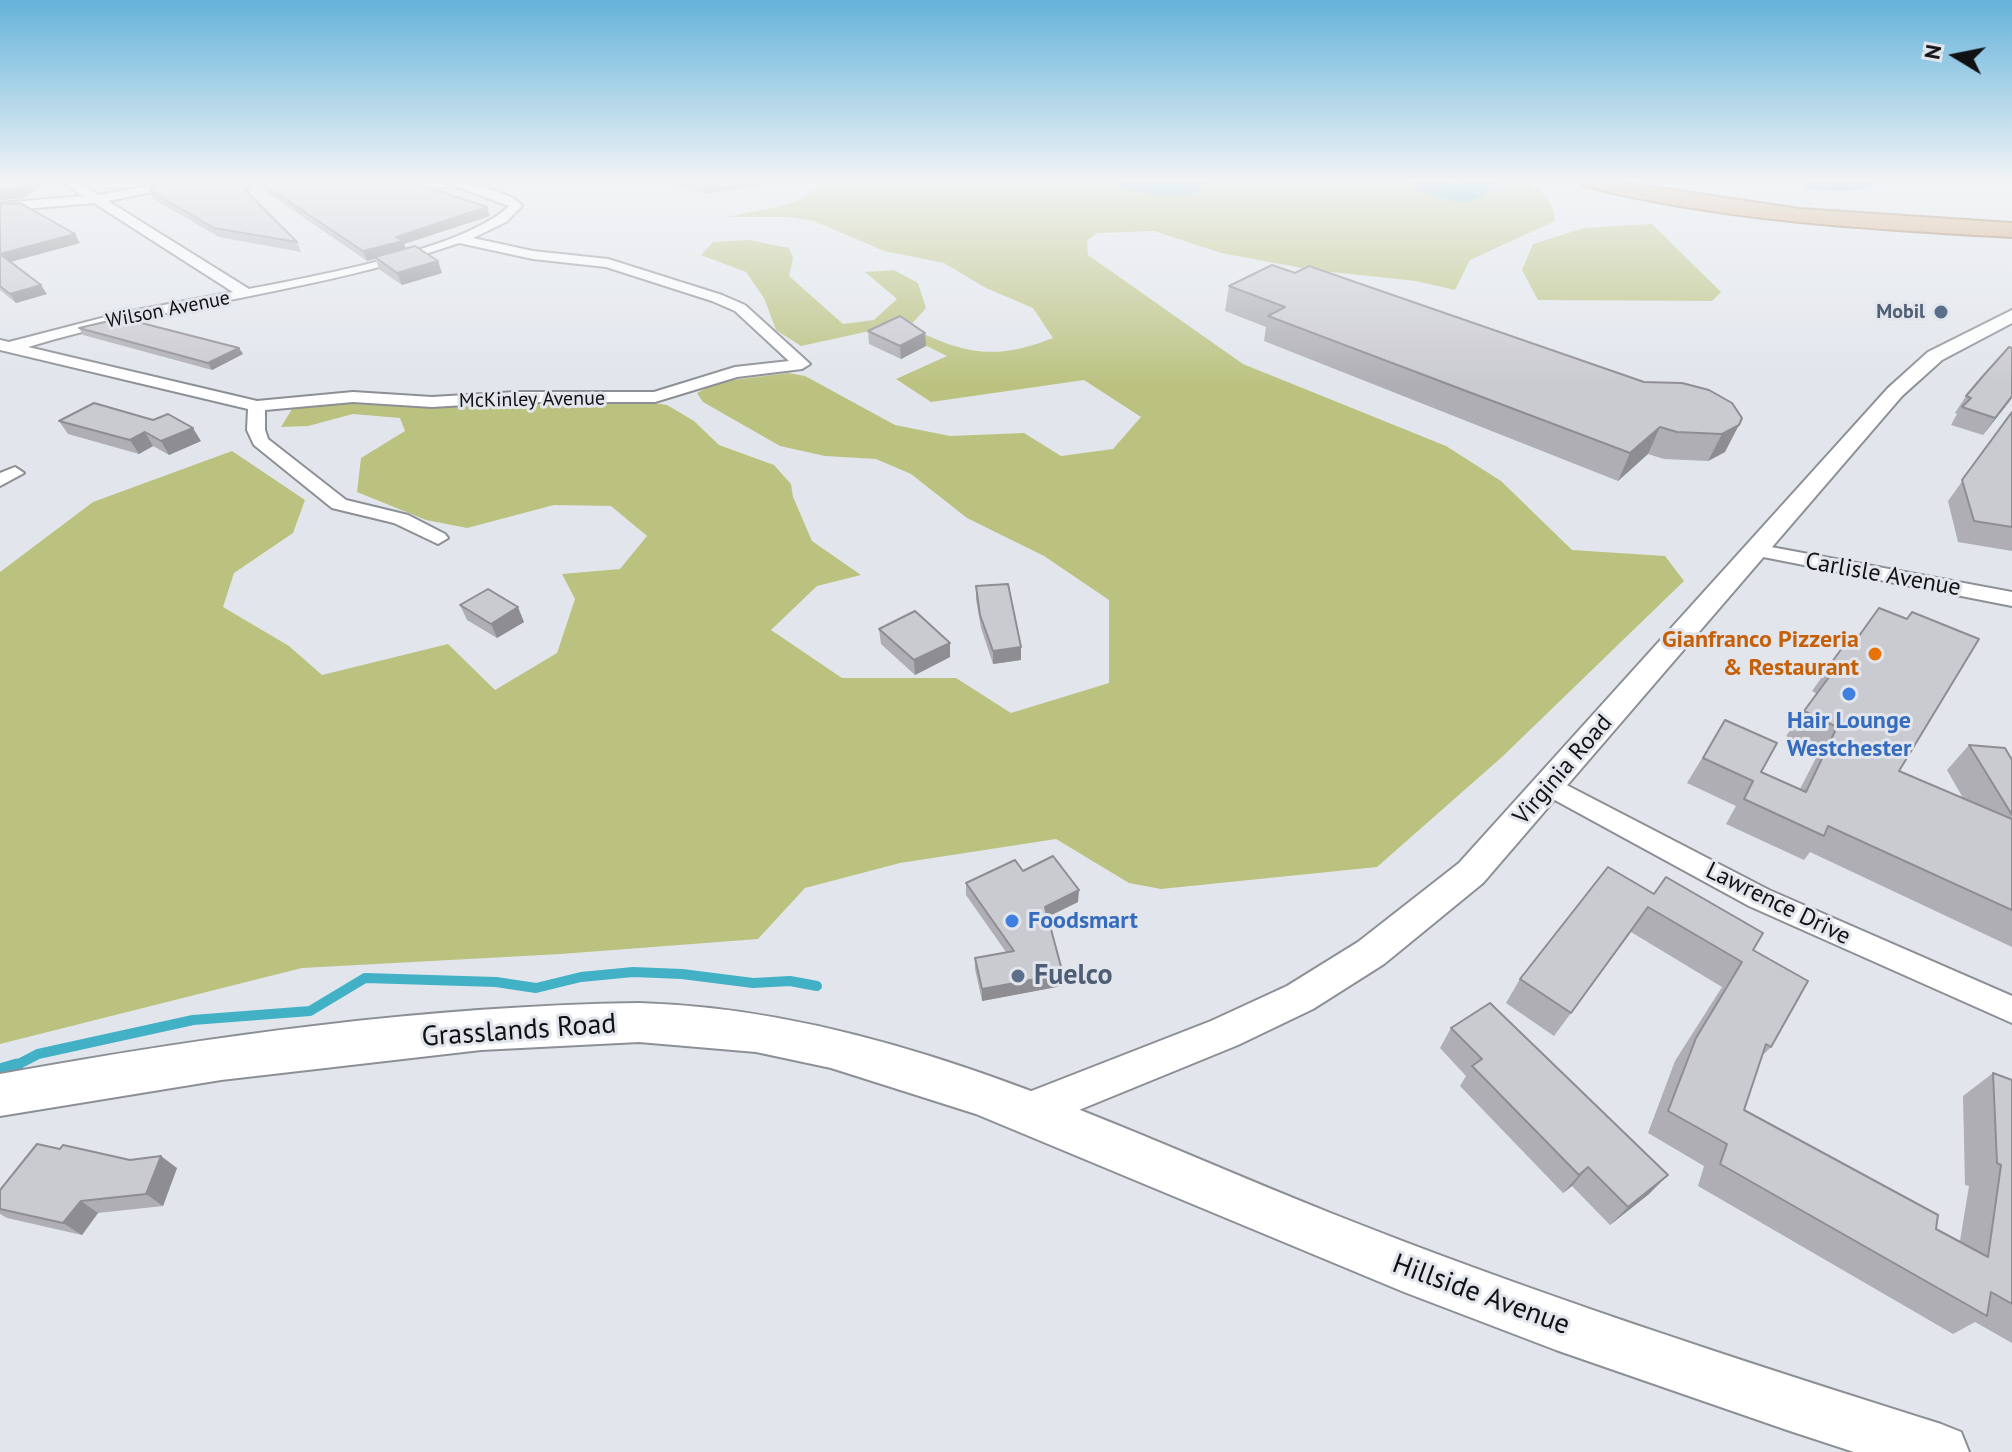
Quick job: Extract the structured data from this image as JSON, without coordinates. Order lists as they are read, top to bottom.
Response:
{
  "streets": {
    "main road": ["Grasslands Road", "Hillside Avenue"],
    "street": [
      "Wilson Avenue",
      "McKinley Avenue",
      "Carlisle Avenue",
      "Virginia Road",
      "Lawrence Drive"
    ]
  },
  "crossings": [
    ["Wilson Avenue", "McKinley Avenue"],
    ["Carlisle Avenue", "Virginia Road"],
    ["Virginia Road", "Lawrence Drive"],
    ["Virginia Road", "Grasslands Road"],
    ["Virginia Road", "Hillside Avenue"],
    ["Grasslands Road", "Hillside Avenue"]
  ],
  "places": [
    "Mobil",
    "Gianfranco Pizzeria & Restaurant",
    "Hair Lounge Westchester",
    "Foodsmart",
    "Fuelco"
  ],
  "north": "left"
}
